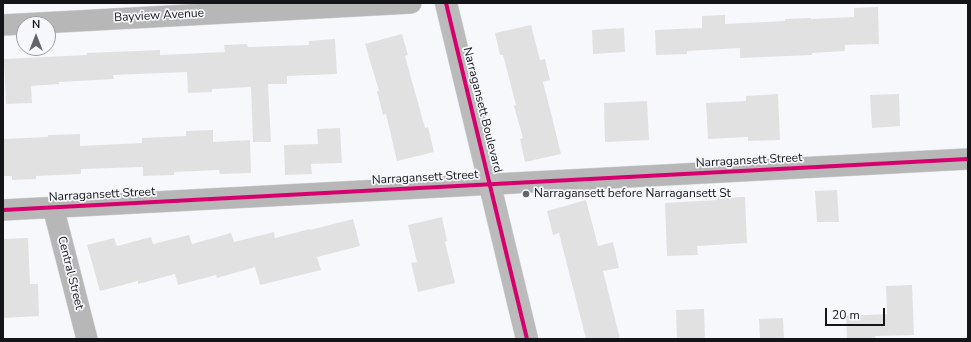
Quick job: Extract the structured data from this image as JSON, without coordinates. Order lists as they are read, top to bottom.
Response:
{
  "streets": {
    "main road": ["Narragansett Boulevard"],
    "street": ["Bayview Avenue", "Narragansett Street", "Central Street"]
  },
  "crossings": [
    ["Narragansett Boulevard", "Narragansett Street"],
    ["Narragansett Street", "Central Street"]
  ],
  "places": ["Narragansett before Narragansett St"],
  "scale_bar": "20 m",
  "north": "top"
}
